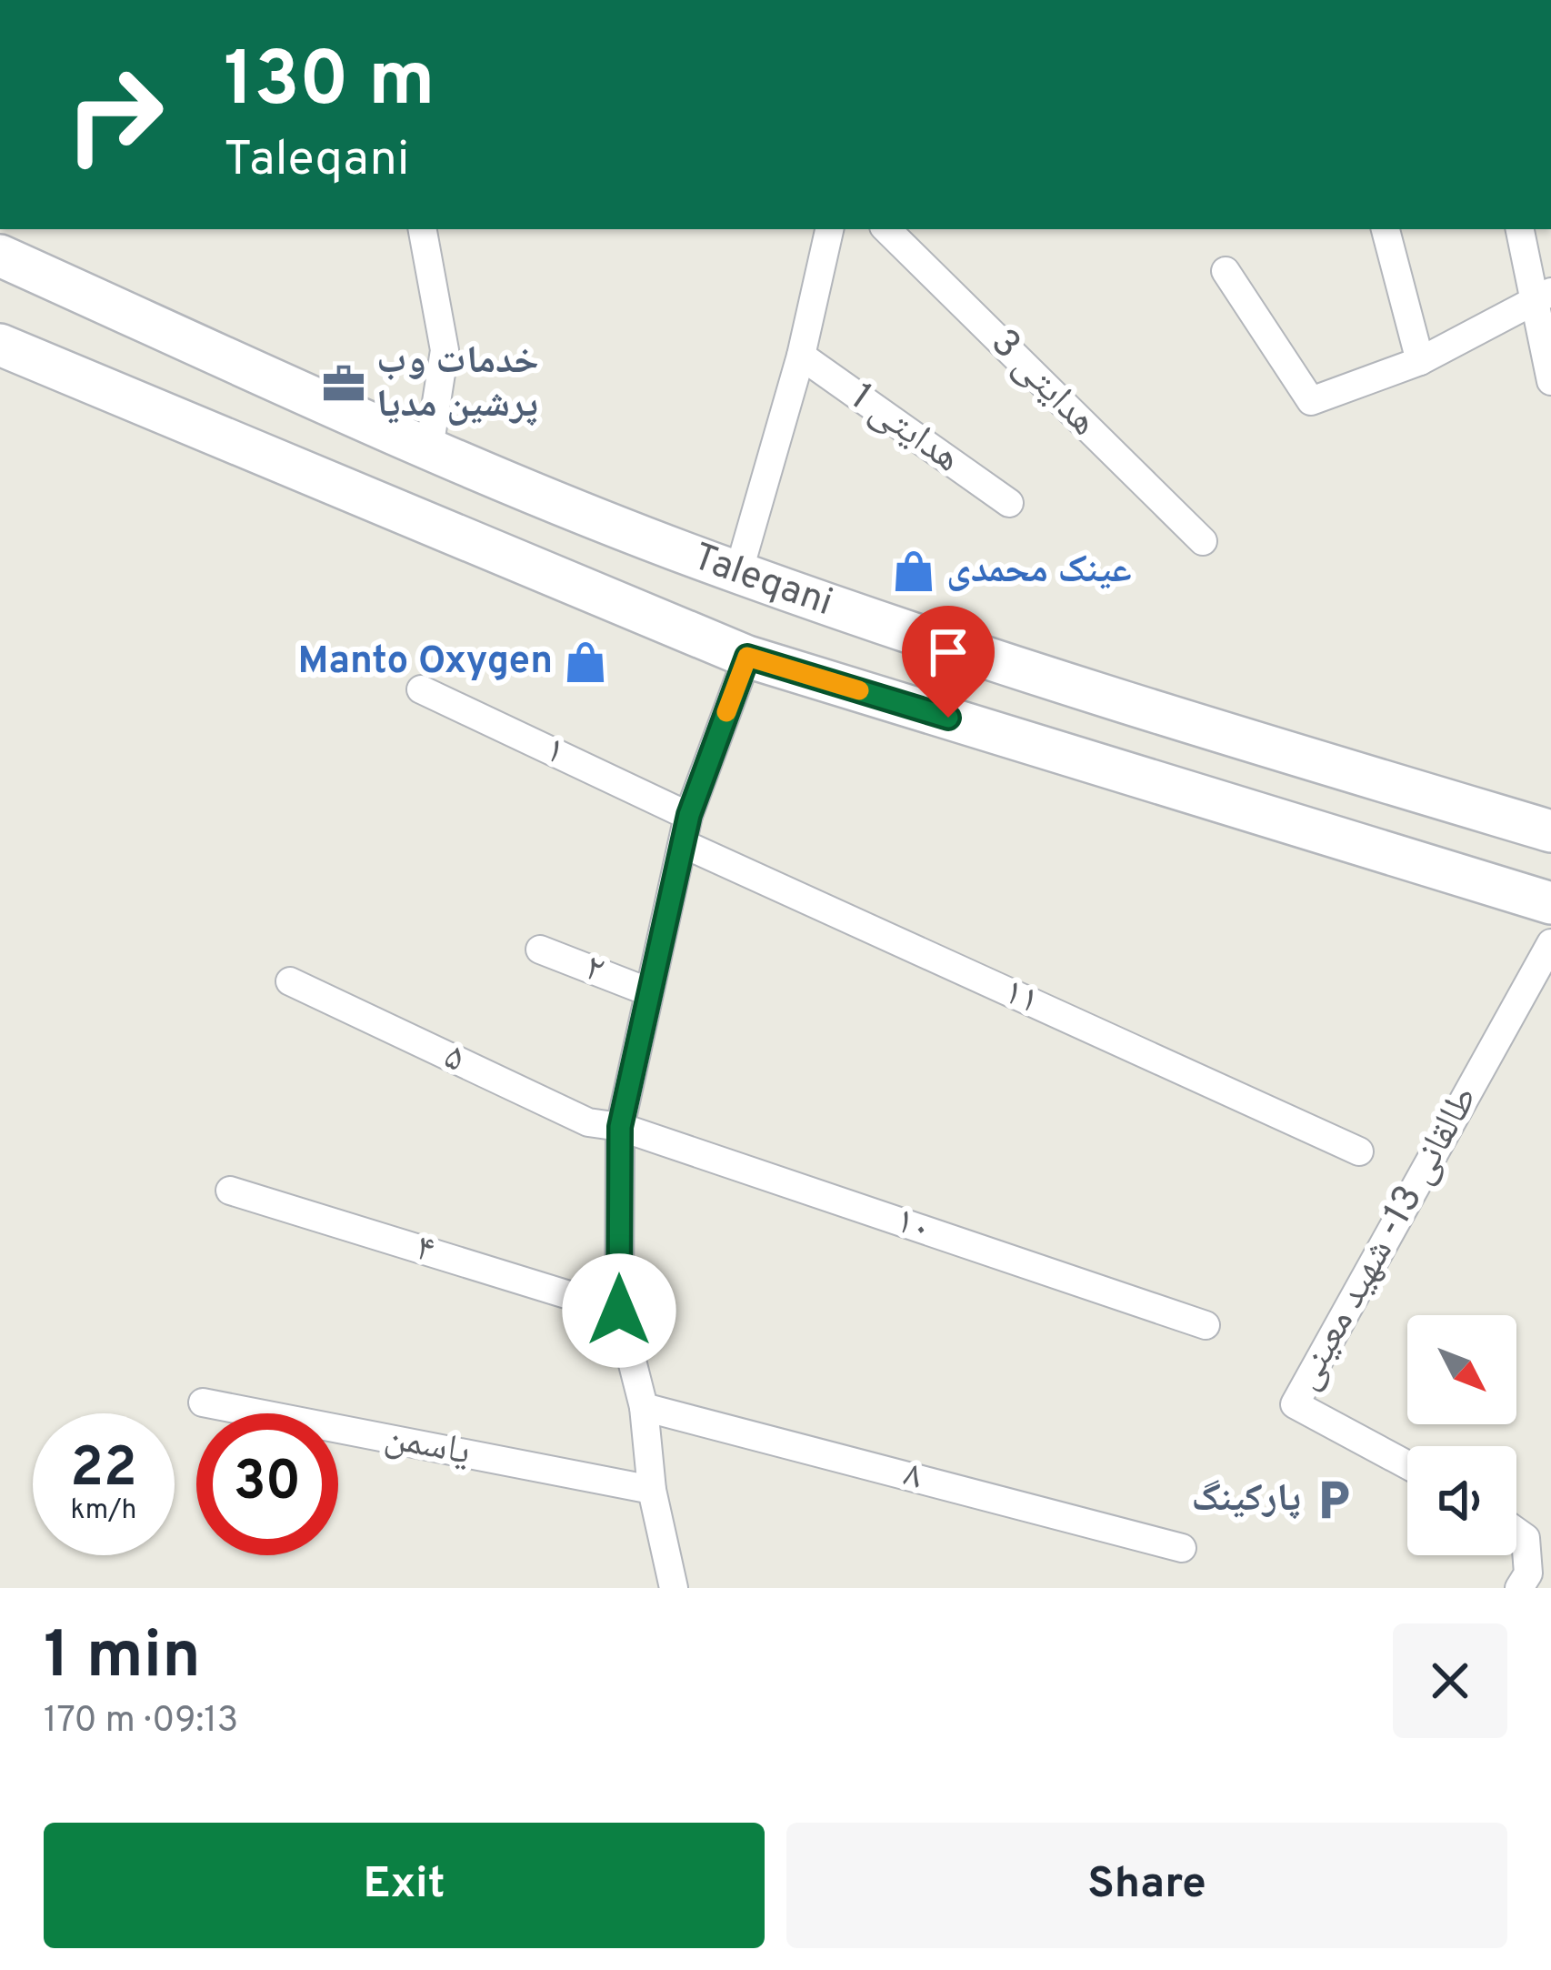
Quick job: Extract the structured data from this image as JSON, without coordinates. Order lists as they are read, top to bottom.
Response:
{
  "streets": {
    "main road": ["Taleqani"],
    "street": [
      "هدایتی 3",
      "هدایتی 1",
      "۱",
      "۲",
      "۱۱",
      "۵",
      "۱۰",
      "طالقانی 13- شهید معینی",
      "۴",
      "یاسمن",
      "۸"
    ]
  },
  "crossings": [
    ["۵", "۱۰"]
  ],
  "places": {
    "office": ["خدمات وب پرشین مدیا"],
    "shop": ["عینک محمدی", "Manto Oxygen"],
    "parking": ["پارکینگ"]
  },
  "north": "bottom right",
  "page": {
    "turn": ["130 m", "Taleqani"],
    "speed": "22 km/h",
    "limit": "30",
    "heading": ["1 min", "170 m · 09:13"],
    "buttons": ["Exit", "Share"]
  }
}
